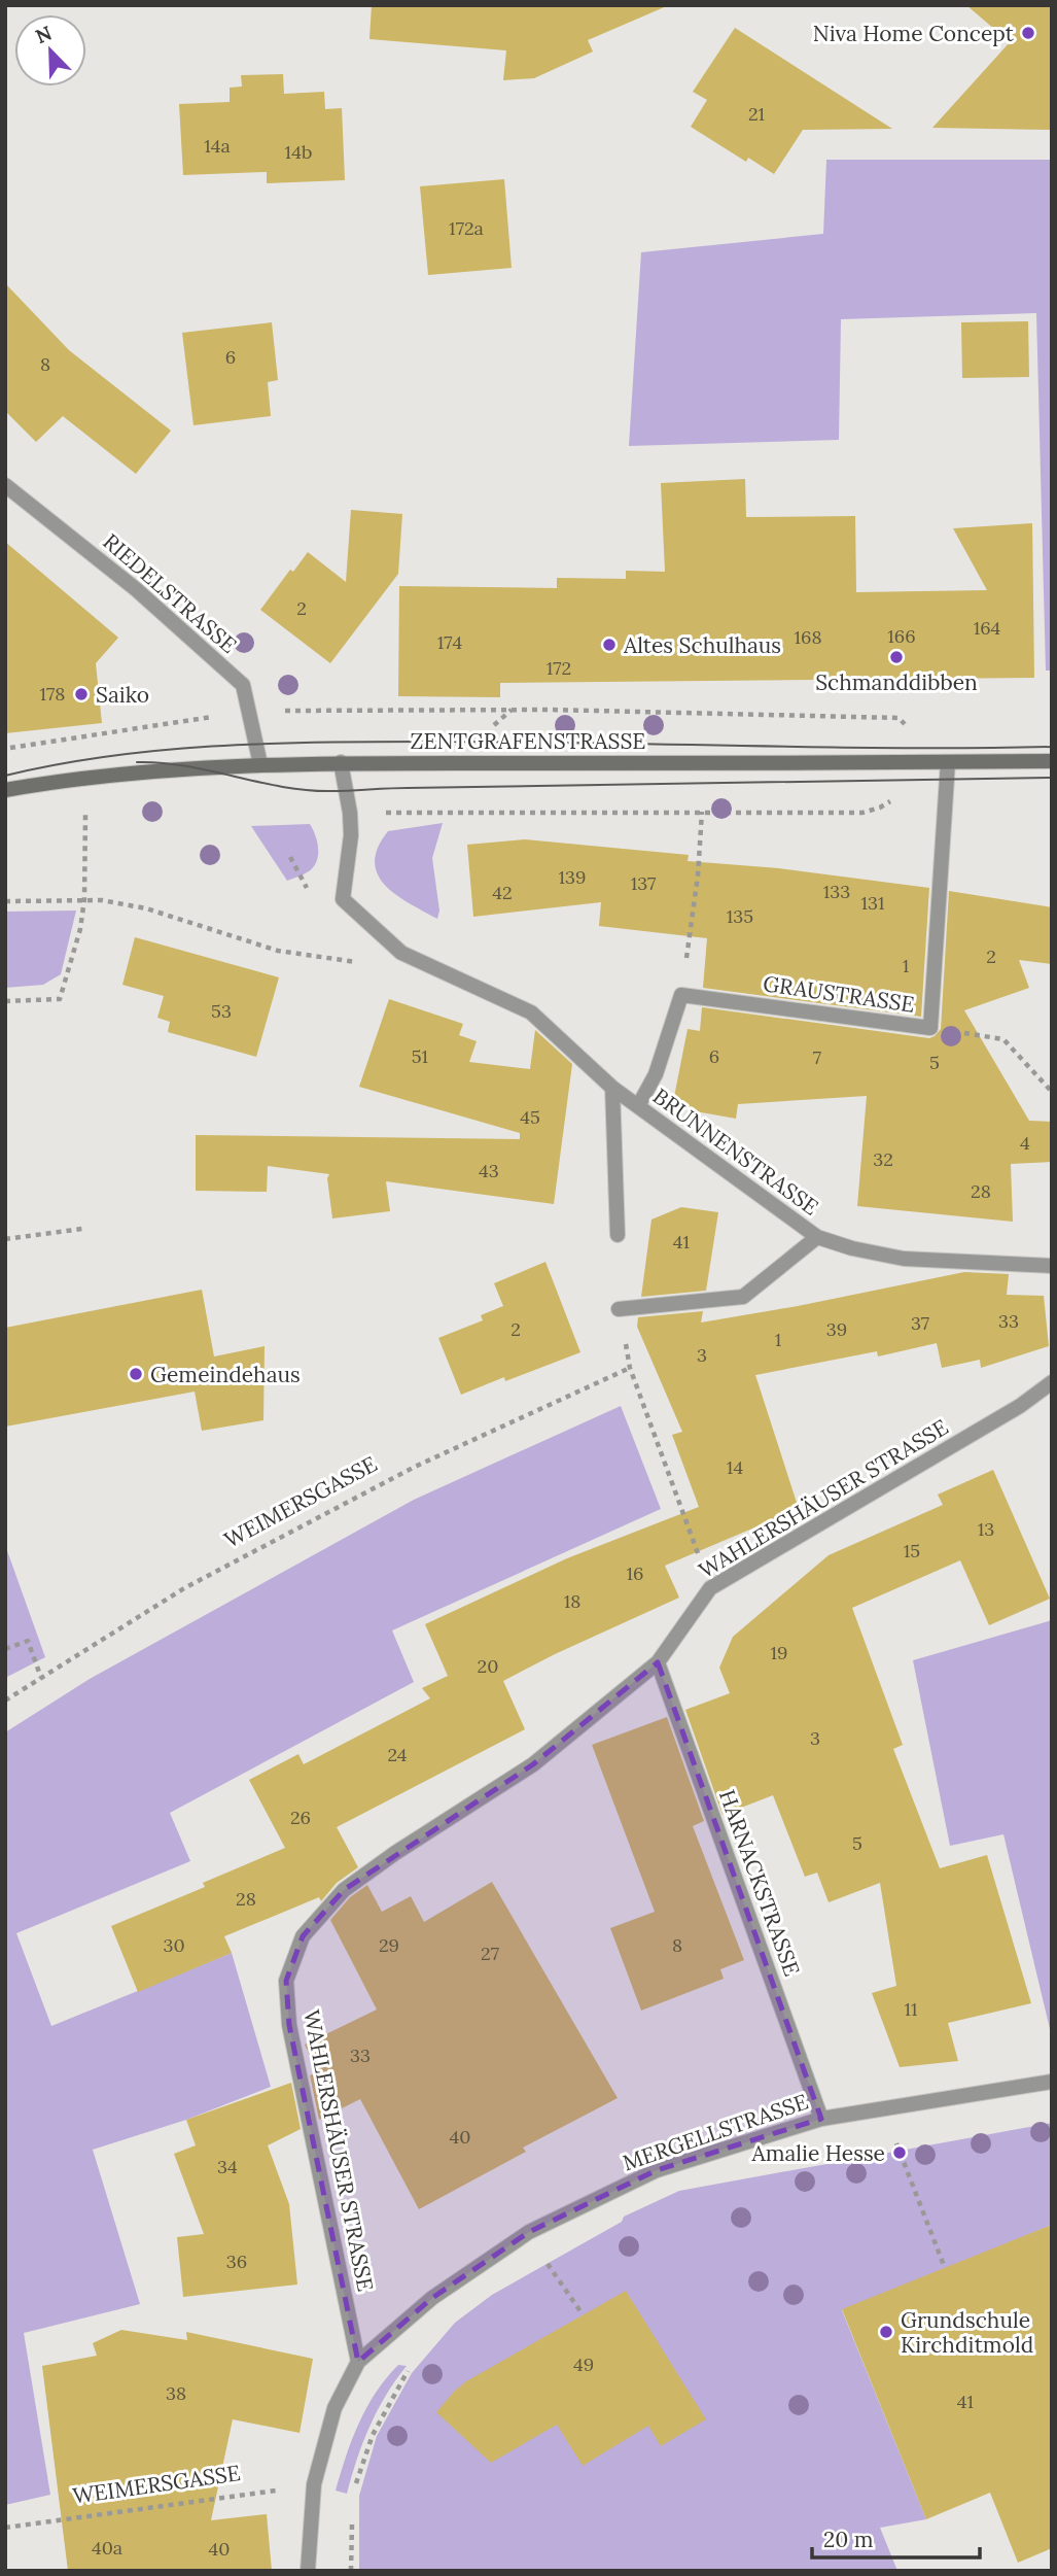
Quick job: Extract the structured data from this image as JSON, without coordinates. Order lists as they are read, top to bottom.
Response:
{
  "streets": {
    "street": [
      "RIEDELSTRASSE",
      "ZENTGRAFENSTRASSE",
      "GRAUSTRASSE",
      "BRUNNENSTRASSE",
      "WAHLERSHÄUSER STRASSE",
      "HARNACKSTRASSE",
      "MERGELLSTRASSE"
    ],
    "path": ["WEIMERSGASSE"]
  },
  "crossings": [
    ["RIEDELSTRASSE", "ZENTGRAFENSTRASSE"],
    ["ZENTGRAFENSTRASSE", "GRAUSTRASSE"],
    ["ZENTGRAFENSTRASSE", "BRUNNENSTRASSE"],
    ["WAHLERSHÄUSER STRASSE", "WEIMERSGASSE"],
    ["WAHLERSHÄUSER STRASSE", "HARNACKSTRASSE"],
    ["WAHLERSHÄUSER STRASSE", "MERGELLSTRASSE"],
    ["HARNACKSTRASSE", "MERGELLSTRASSE"]
  ],
  "places": [
    "Niva Home Concept",
    "Altes Schulhaus",
    "Schmanddibben",
    "Saiko",
    "Gemeindehaus",
    "Amalie Hesse",
    "Grundschule Kirchditmold"
  ],
  "house_numbers": [
    "21",
    "14a",
    "14b",
    "172a",
    "6",
    "8",
    "2",
    "164",
    "166",
    "168",
    "174",
    "172",
    "178",
    "139",
    "137",
    "133",
    "42",
    "131",
    "135",
    "2",
    "1",
    "53",
    "51",
    "6",
    "7",
    "5",
    "45",
    "4",
    "32",
    "43",
    "28",
    "41",
    "33",
    "37",
    "2",
    "39",
    "1",
    "3",
    "14",
    "13",
    "15",
    "16",
    "18",
    "19",
    "20",
    "3",
    "24",
    "26",
    "5",
    "28",
    "30",
    "29",
    "8",
    "27",
    "11",
    "33",
    "40",
    "34",
    "36",
    "49",
    "38",
    "41",
    "40a",
    "40"
  ],
  "scale_bar": "20 m",
  "north": "top left"
}
